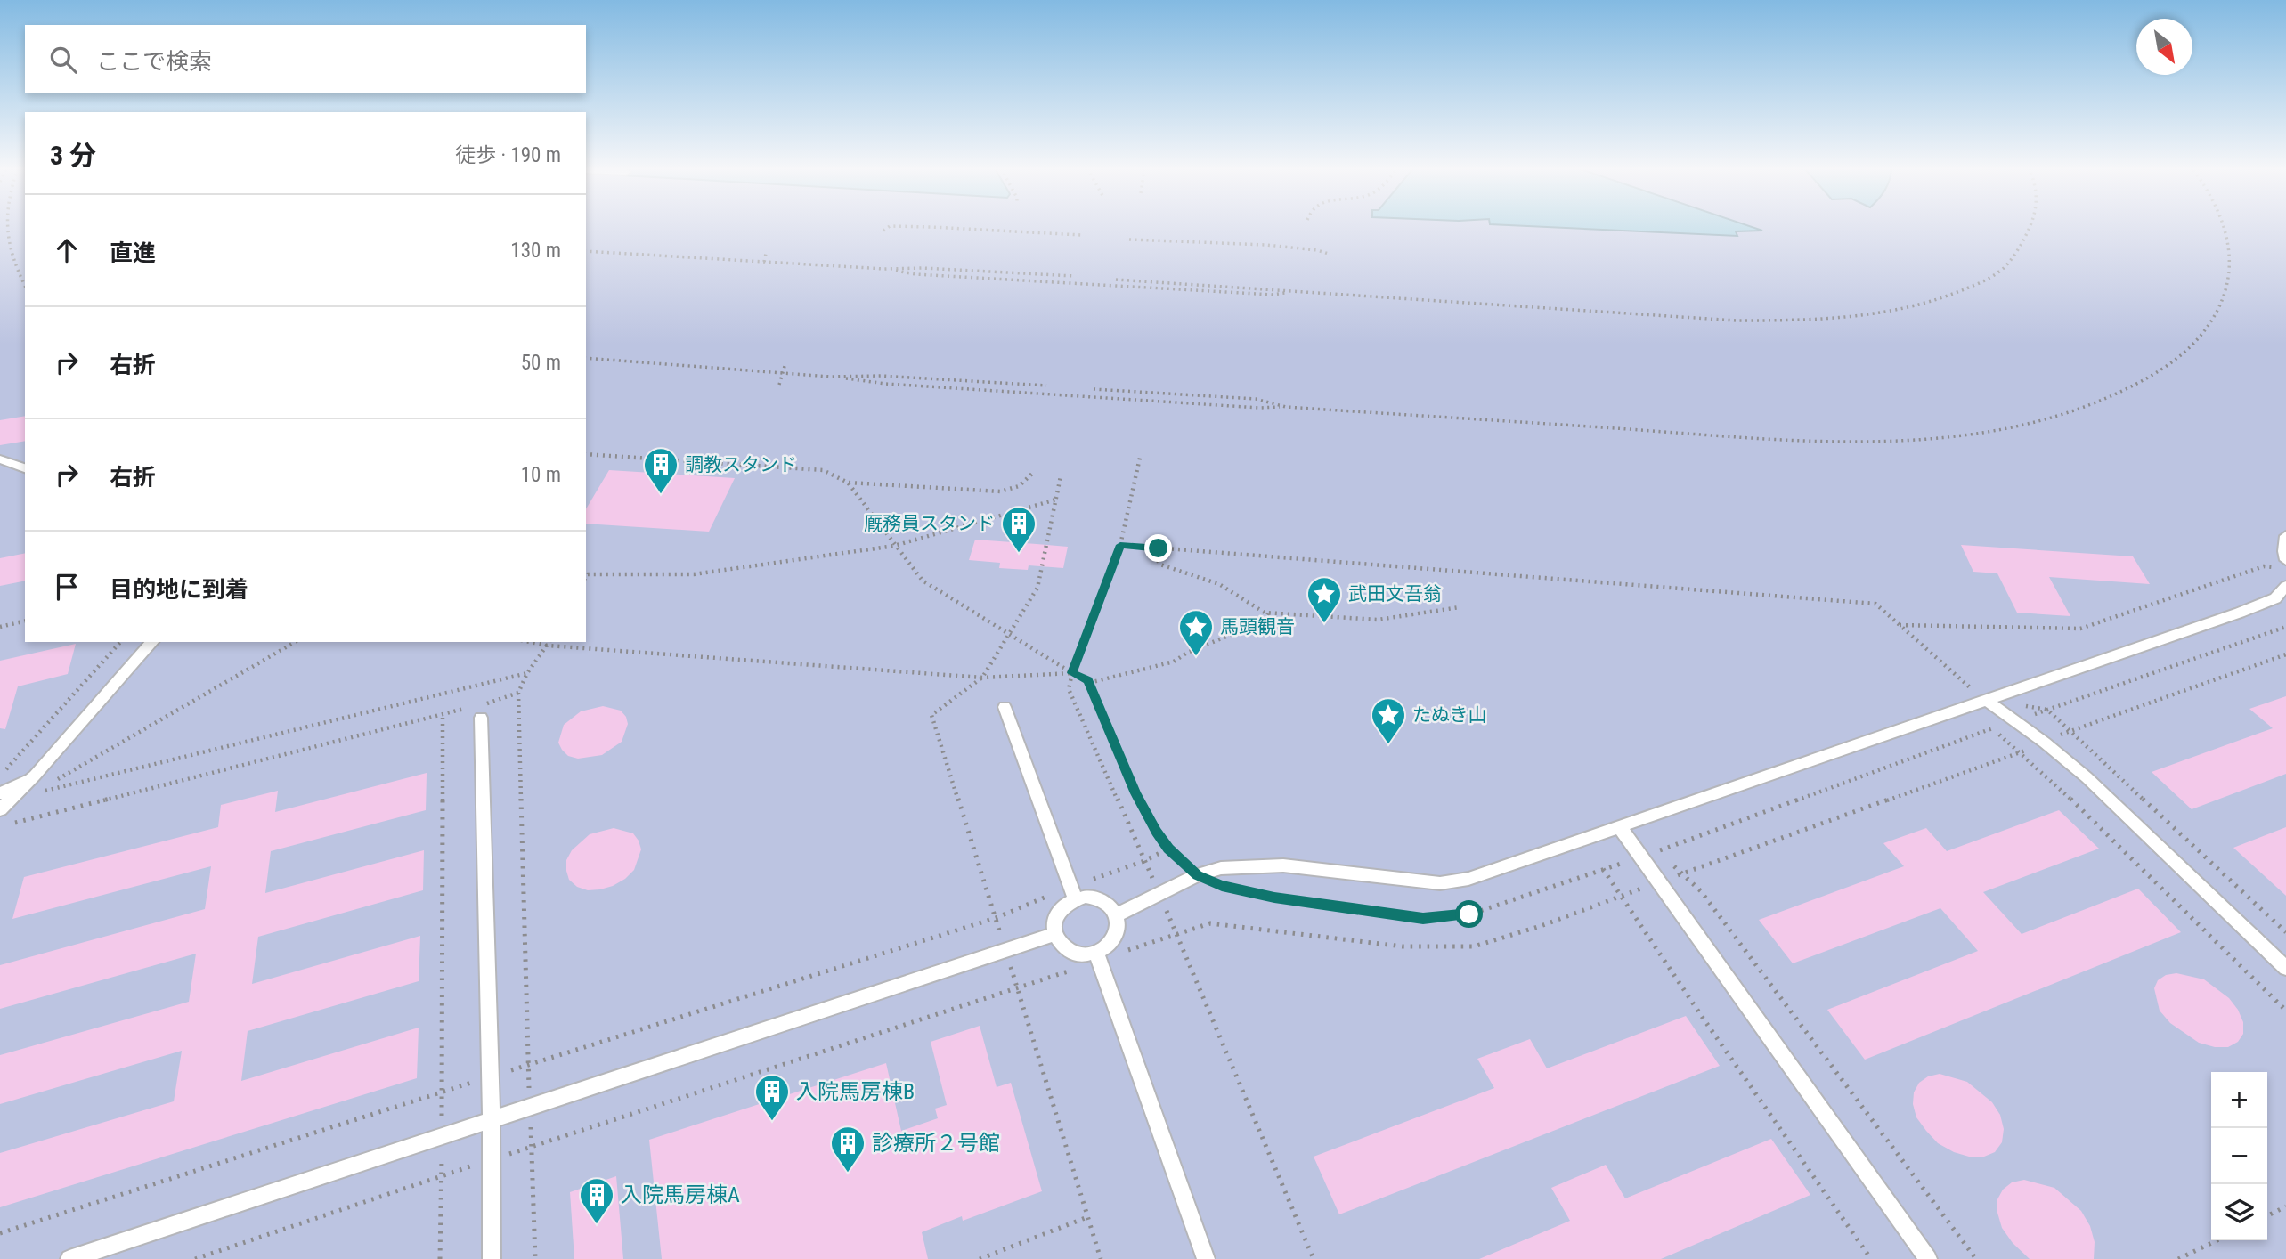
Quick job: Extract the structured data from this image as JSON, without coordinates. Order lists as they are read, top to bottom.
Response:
{
  "places": {
    "building": [
      "調教スタンド",
      "厩務員スタンド",
      "入院馬房棟B",
      "診療所２号館",
      "入院馬房棟A"
    ],
    "place": ["武田文吾翁", "馬頭観音", "たぬき山"]
  },
  "north": "bottom right",
  "page": {
    "search": "ここで検索",
    "heading": ["3 分", "徒歩 · 190 m"],
    "list": [
      ["直進", "130 m"],
      ["右折", "50 m"],
      ["右折", "10 m"],
      "目的地に到着"
    ],
    "map_buttons": ["+", "−"]
  }
}
